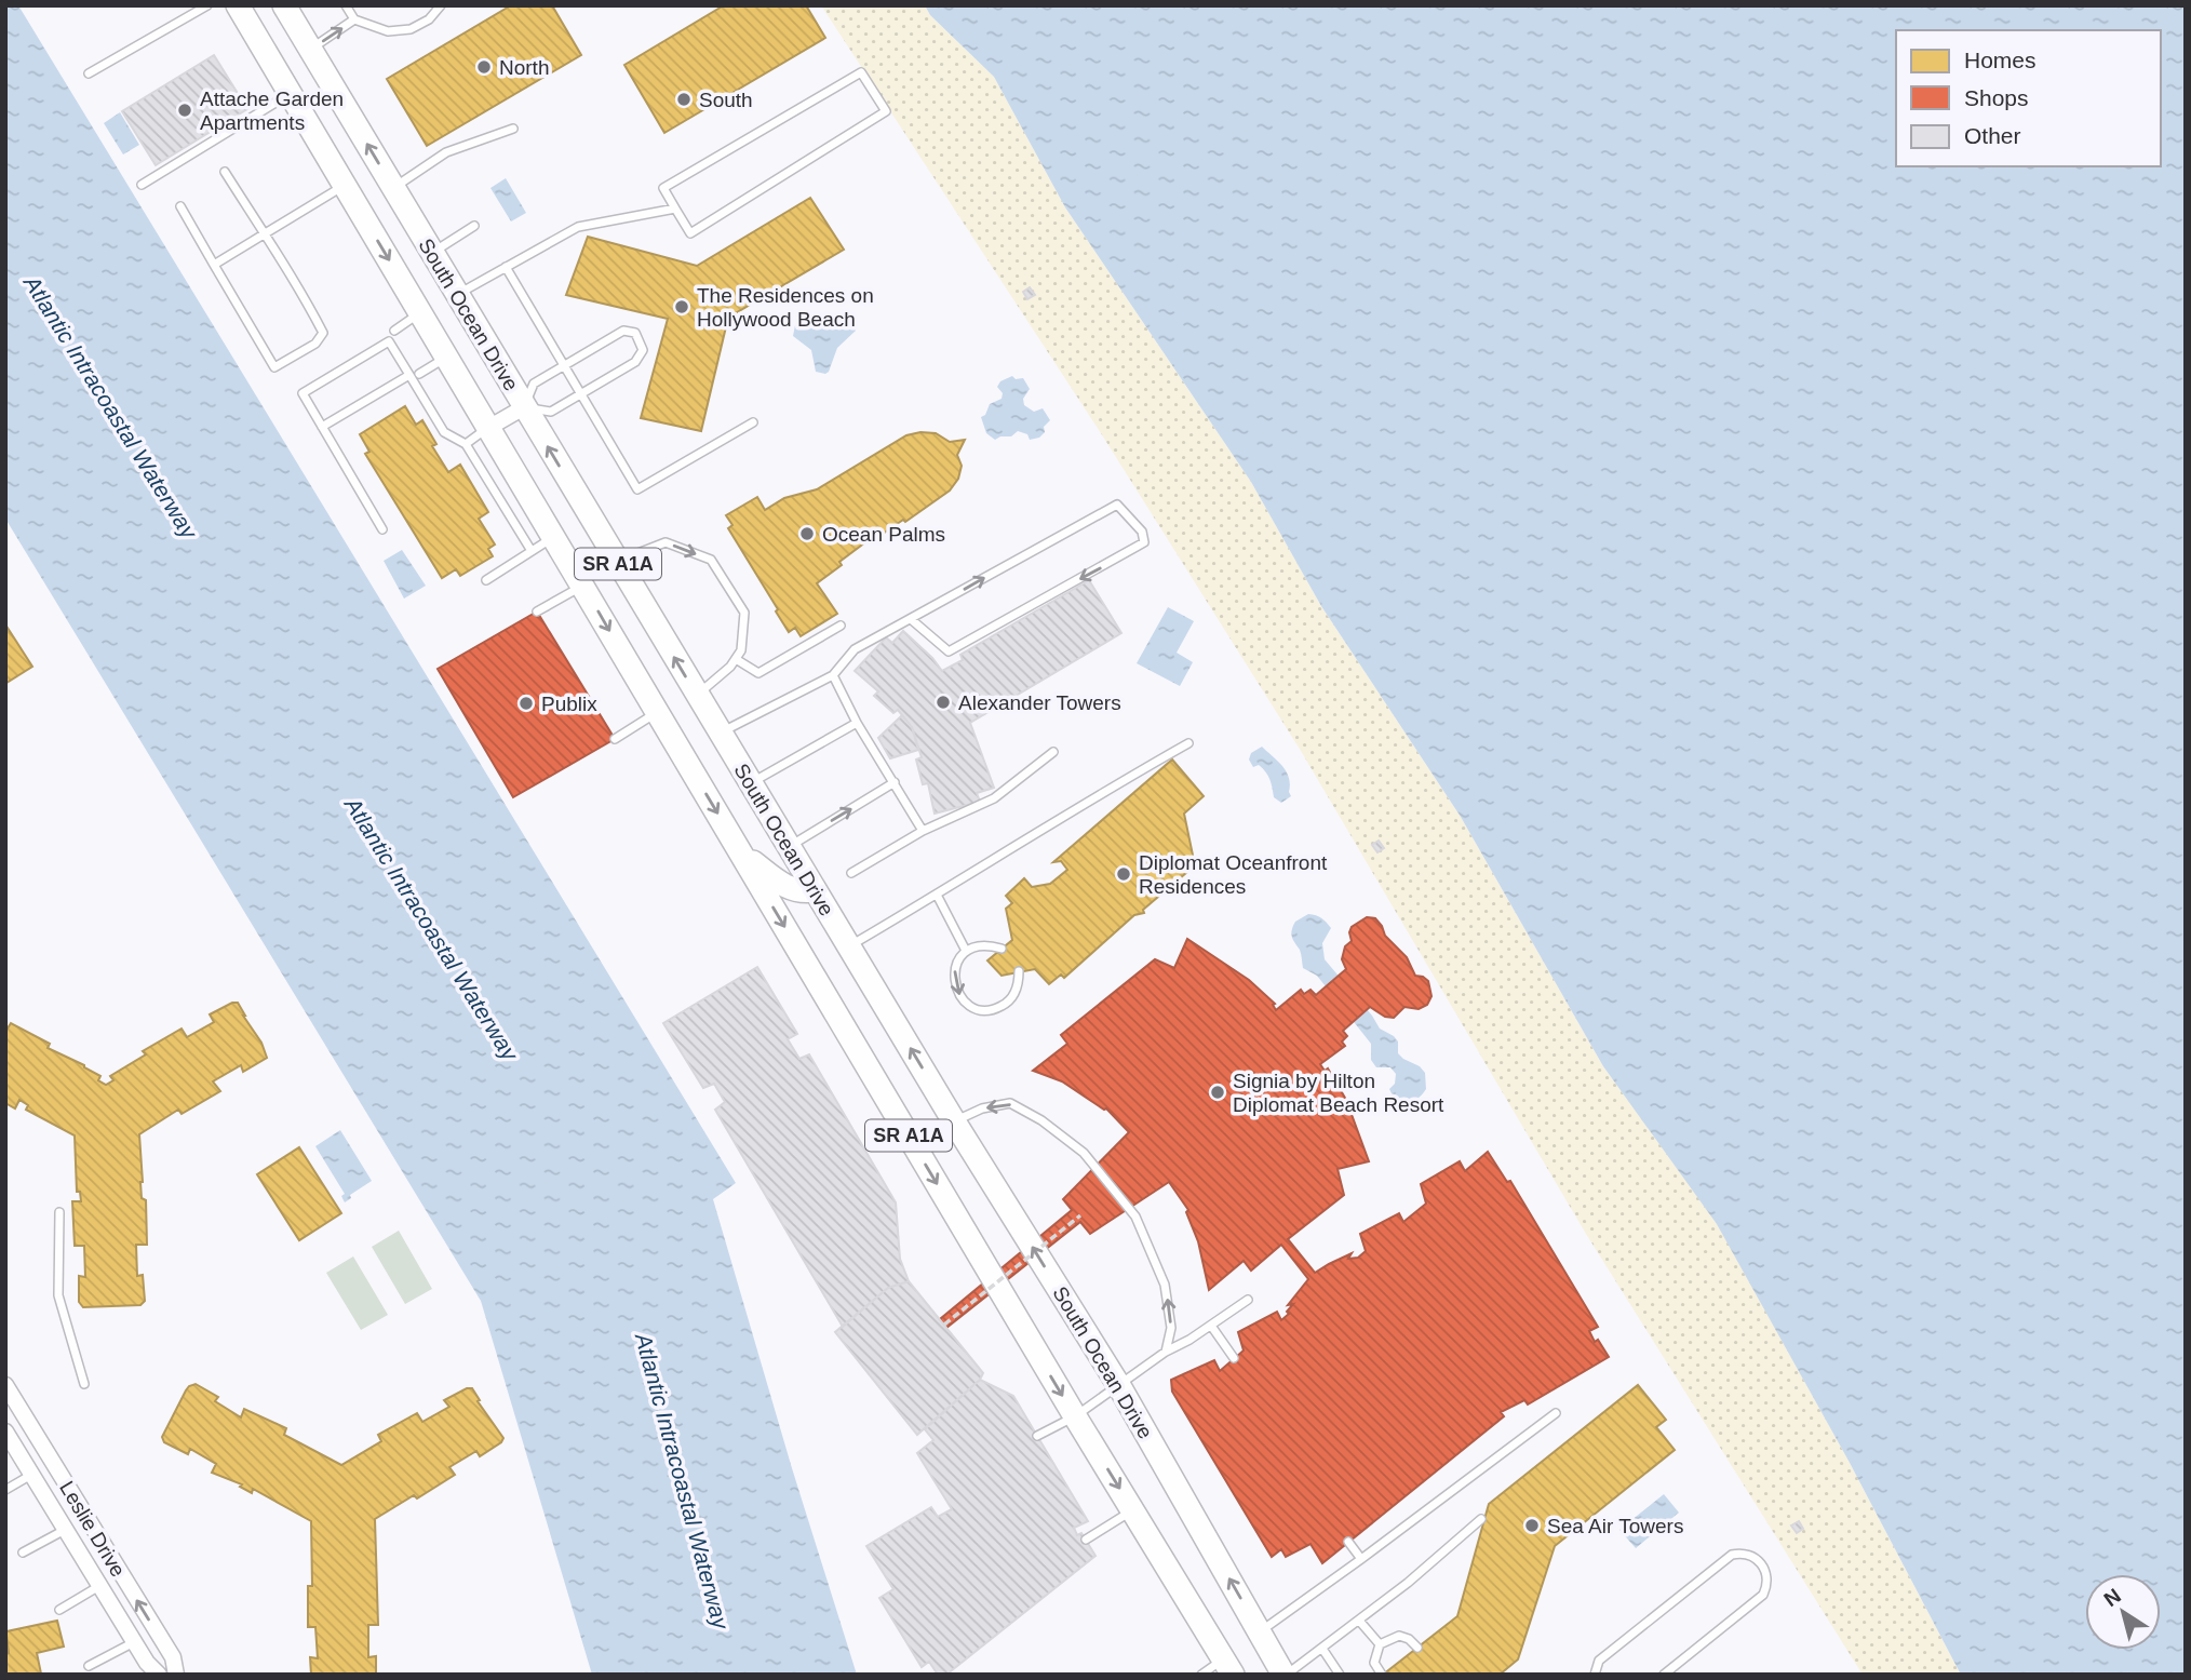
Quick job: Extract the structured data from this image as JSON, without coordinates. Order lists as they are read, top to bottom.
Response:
{
  "streets": {
    "main road": ["South Ocean Drive", "SR A1A"],
    "street": ["Leslie Drive"]
  },
  "water": ["Atlantic Intracoastal Waterway"],
  "places": [
    "North",
    "South",
    "Attache Garden Apartments",
    "The Residences on Hollywood Beach",
    "Ocean Palms",
    "Alexander Towers",
    "Publix",
    "Diplomat Oceanfront Residences",
    "Signia by Hilton Diplomat Beach Resort",
    "Sea Air Towers"
  ],
  "legend": ["Homes", "Shops", "Other"],
  "north": "top left"
}
